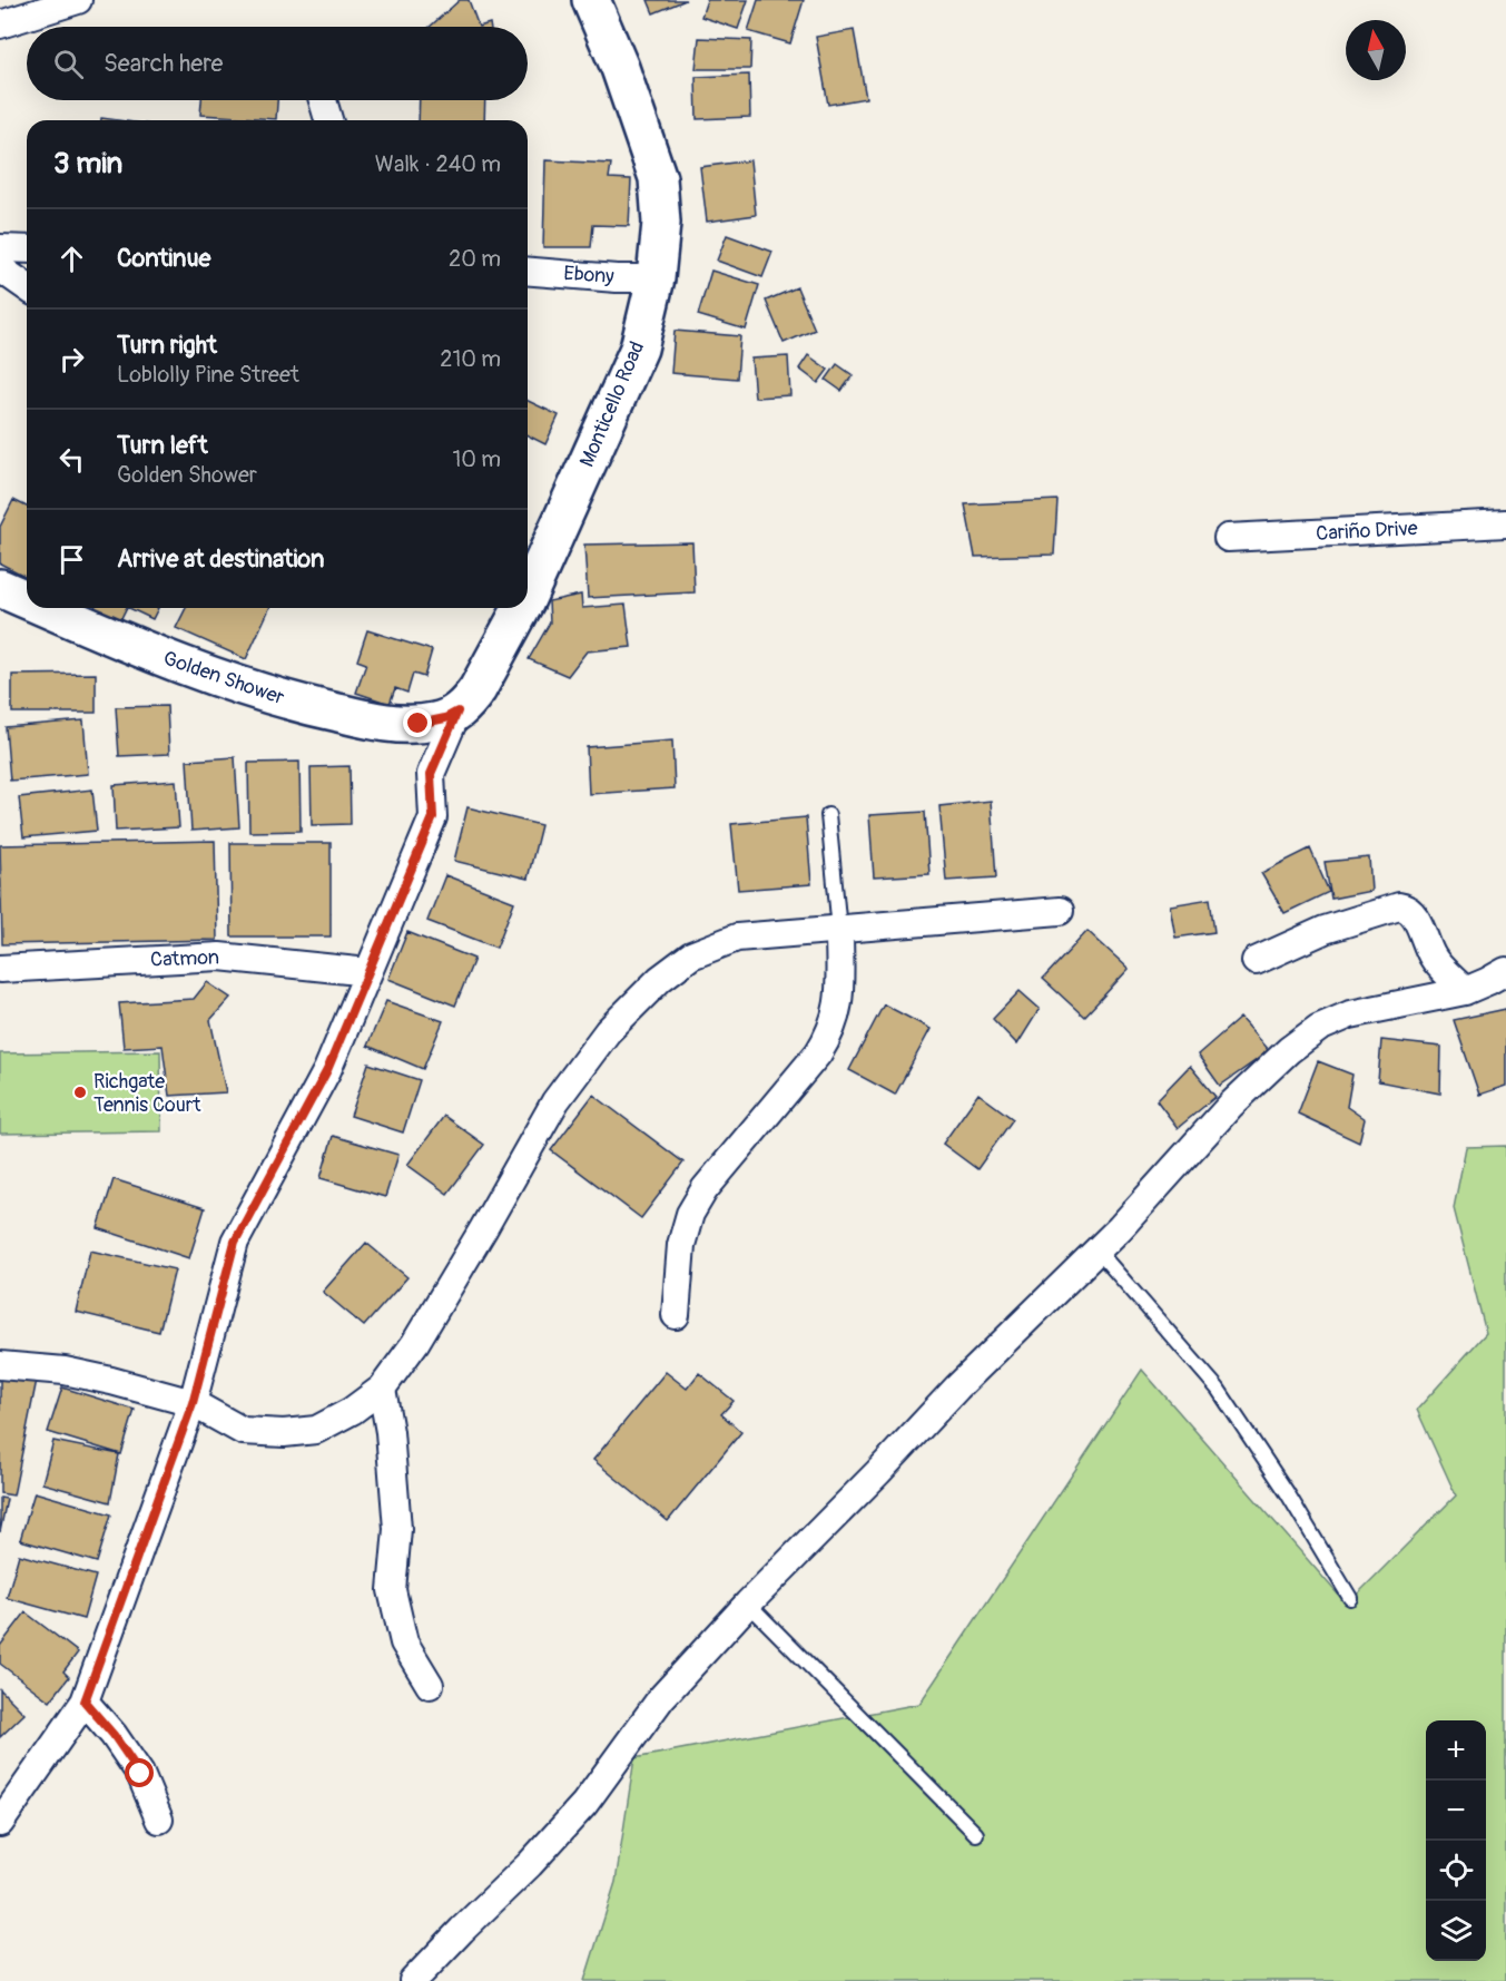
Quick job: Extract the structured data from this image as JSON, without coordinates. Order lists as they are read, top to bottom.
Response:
{
  "streets": {
    "main road": ["Monticello Road", "Golden Shower"],
    "street": ["Ebony", "Cariño Drive", "Catmon"]
  },
  "crossings": [
    ["Ebony", "Monticello Road"],
    ["Monticello Road", "Golden Shower"]
  ],
  "places": ["Richgate Tennis Court"],
  "north": "top",
  "page": {
    "search": "Search here",
    "heading": ["3 min", "Walk · 240 m"],
    "list": [
      ["Continue", "20 m"],
      ["Turn right", "Loblolly Pine Street", "210 m"],
      ["Turn left", "Golden Shower", "10 m"],
      "Arrive at destination"
    ],
    "map_buttons": ["+", "−"]
  }
}
